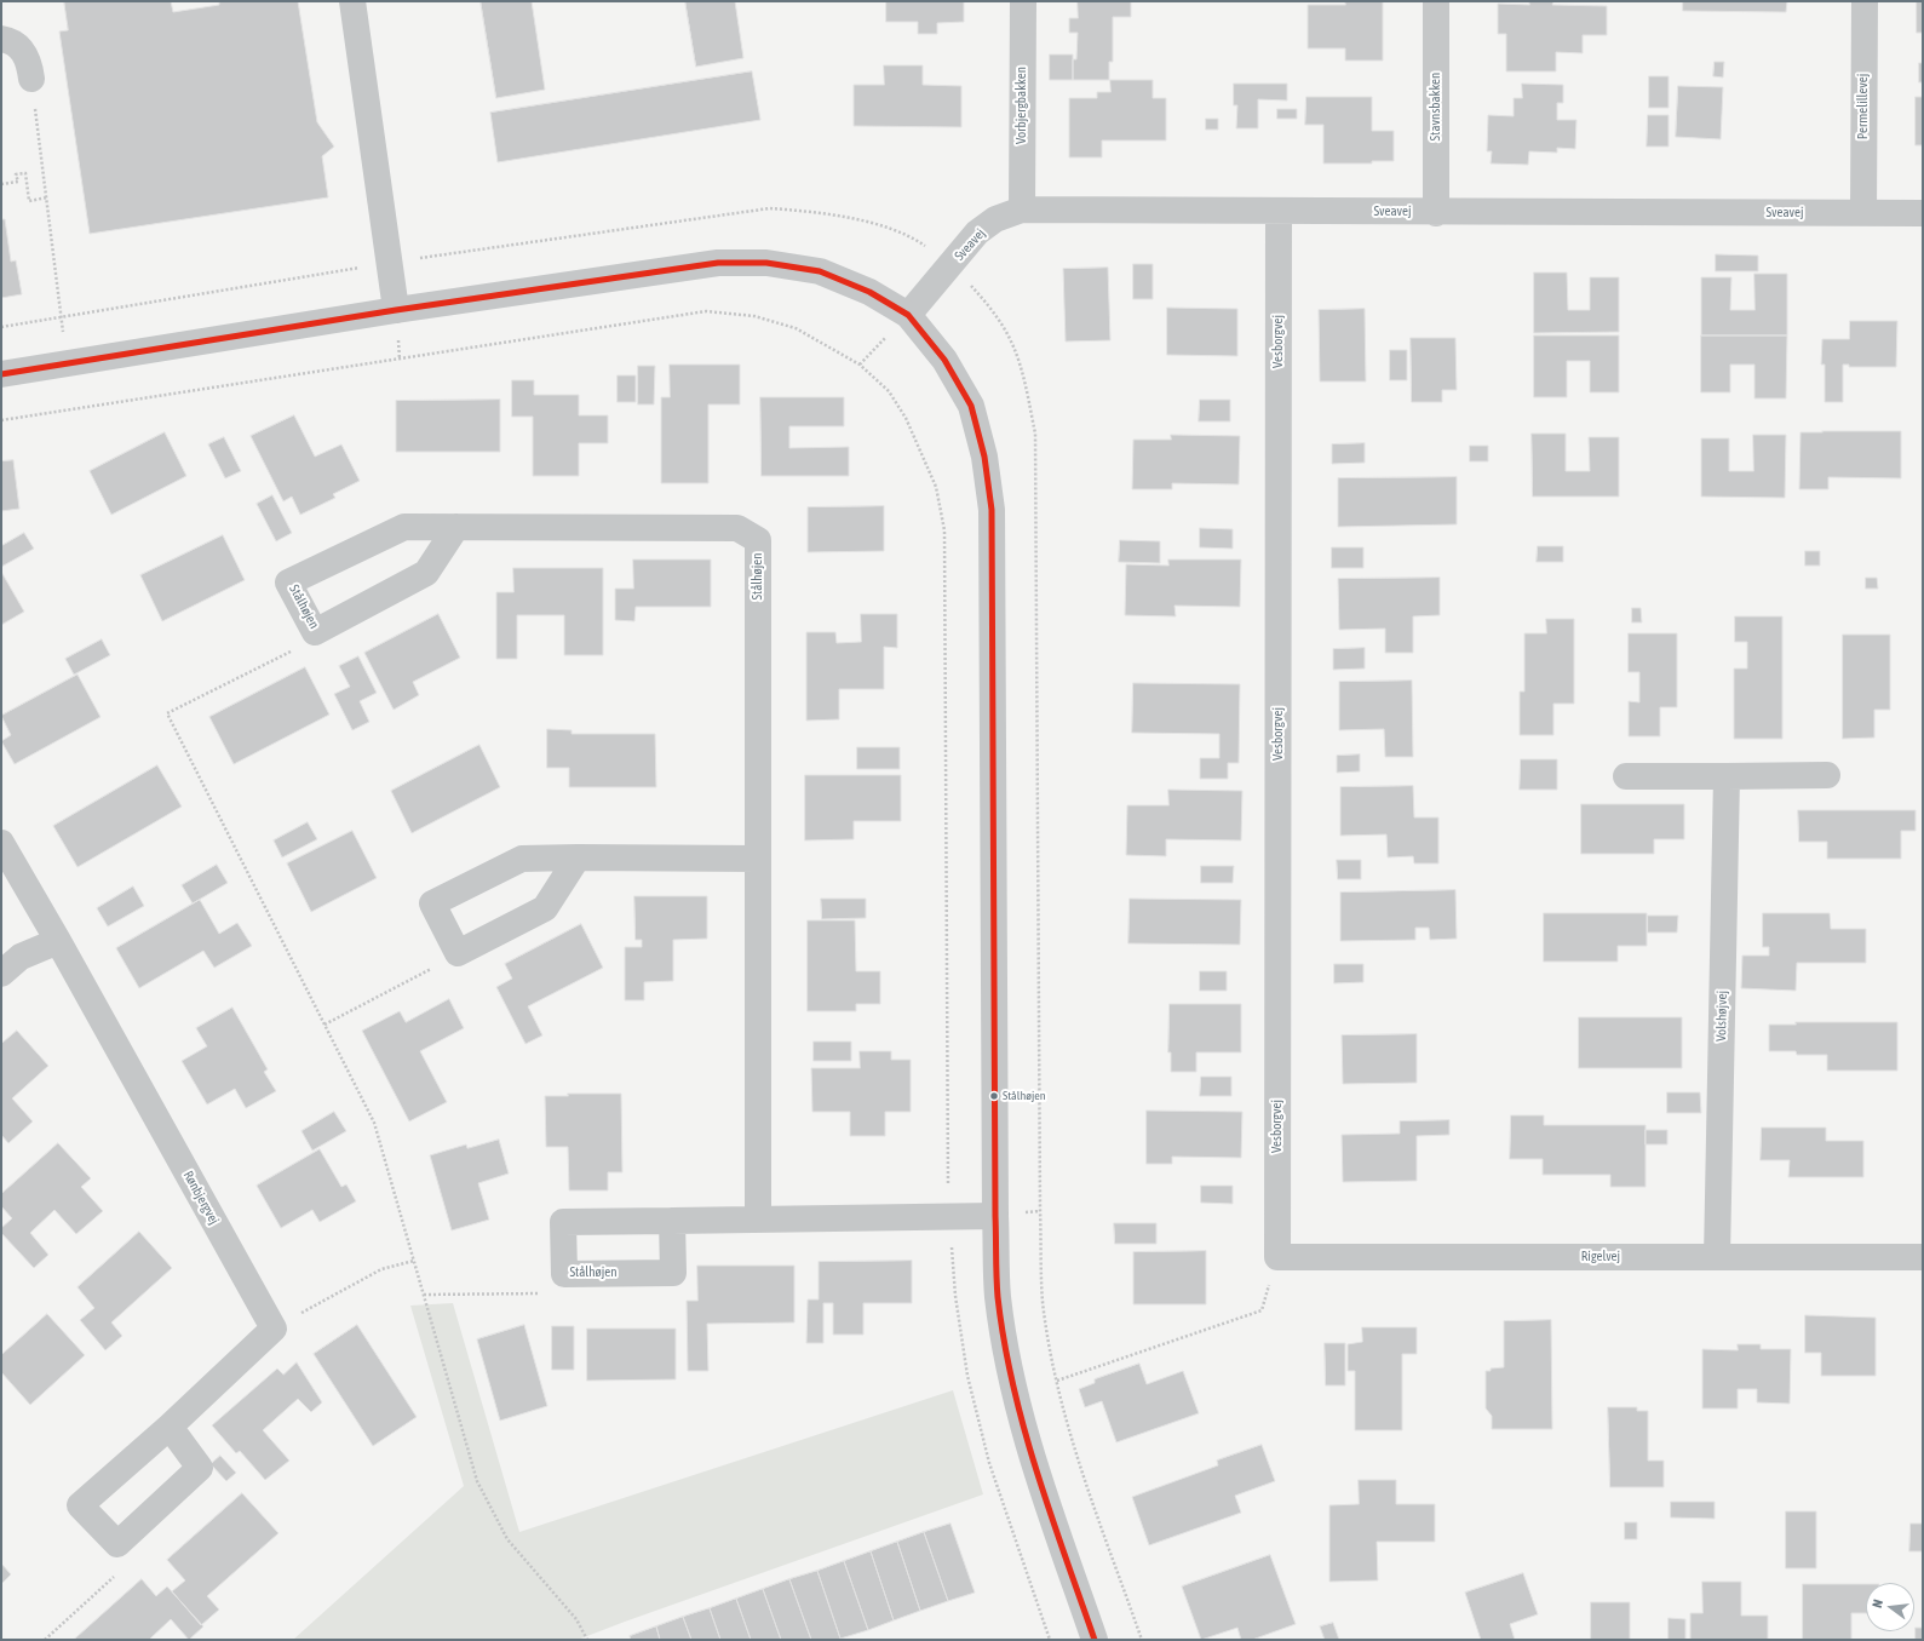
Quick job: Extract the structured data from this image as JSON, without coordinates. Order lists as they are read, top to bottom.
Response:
{
  "streets": {
    "street": [
      "Vorbjergbakken",
      "Stavnsbakken",
      "Permelillevej",
      "Sveavej",
      "Vesborgvej",
      "Stålhøjen",
      "Volshøjvej",
      "Rønbjergvej",
      "Rigelvej"
    ]
  },
  "crossings": [
    ["Vorbjergbakken", "Sveavej"],
    ["Stavnsbakken", "Sveavej"],
    ["Permelillevej", "Sveavej"],
    ["Sveavej", "Vesborgvej"],
    ["Vesborgvej", "Rigelvej"],
    ["Volshøjvej", "Rigelvej"]
  ],
  "places": ["Stålhøjen"],
  "north": "left"
}
